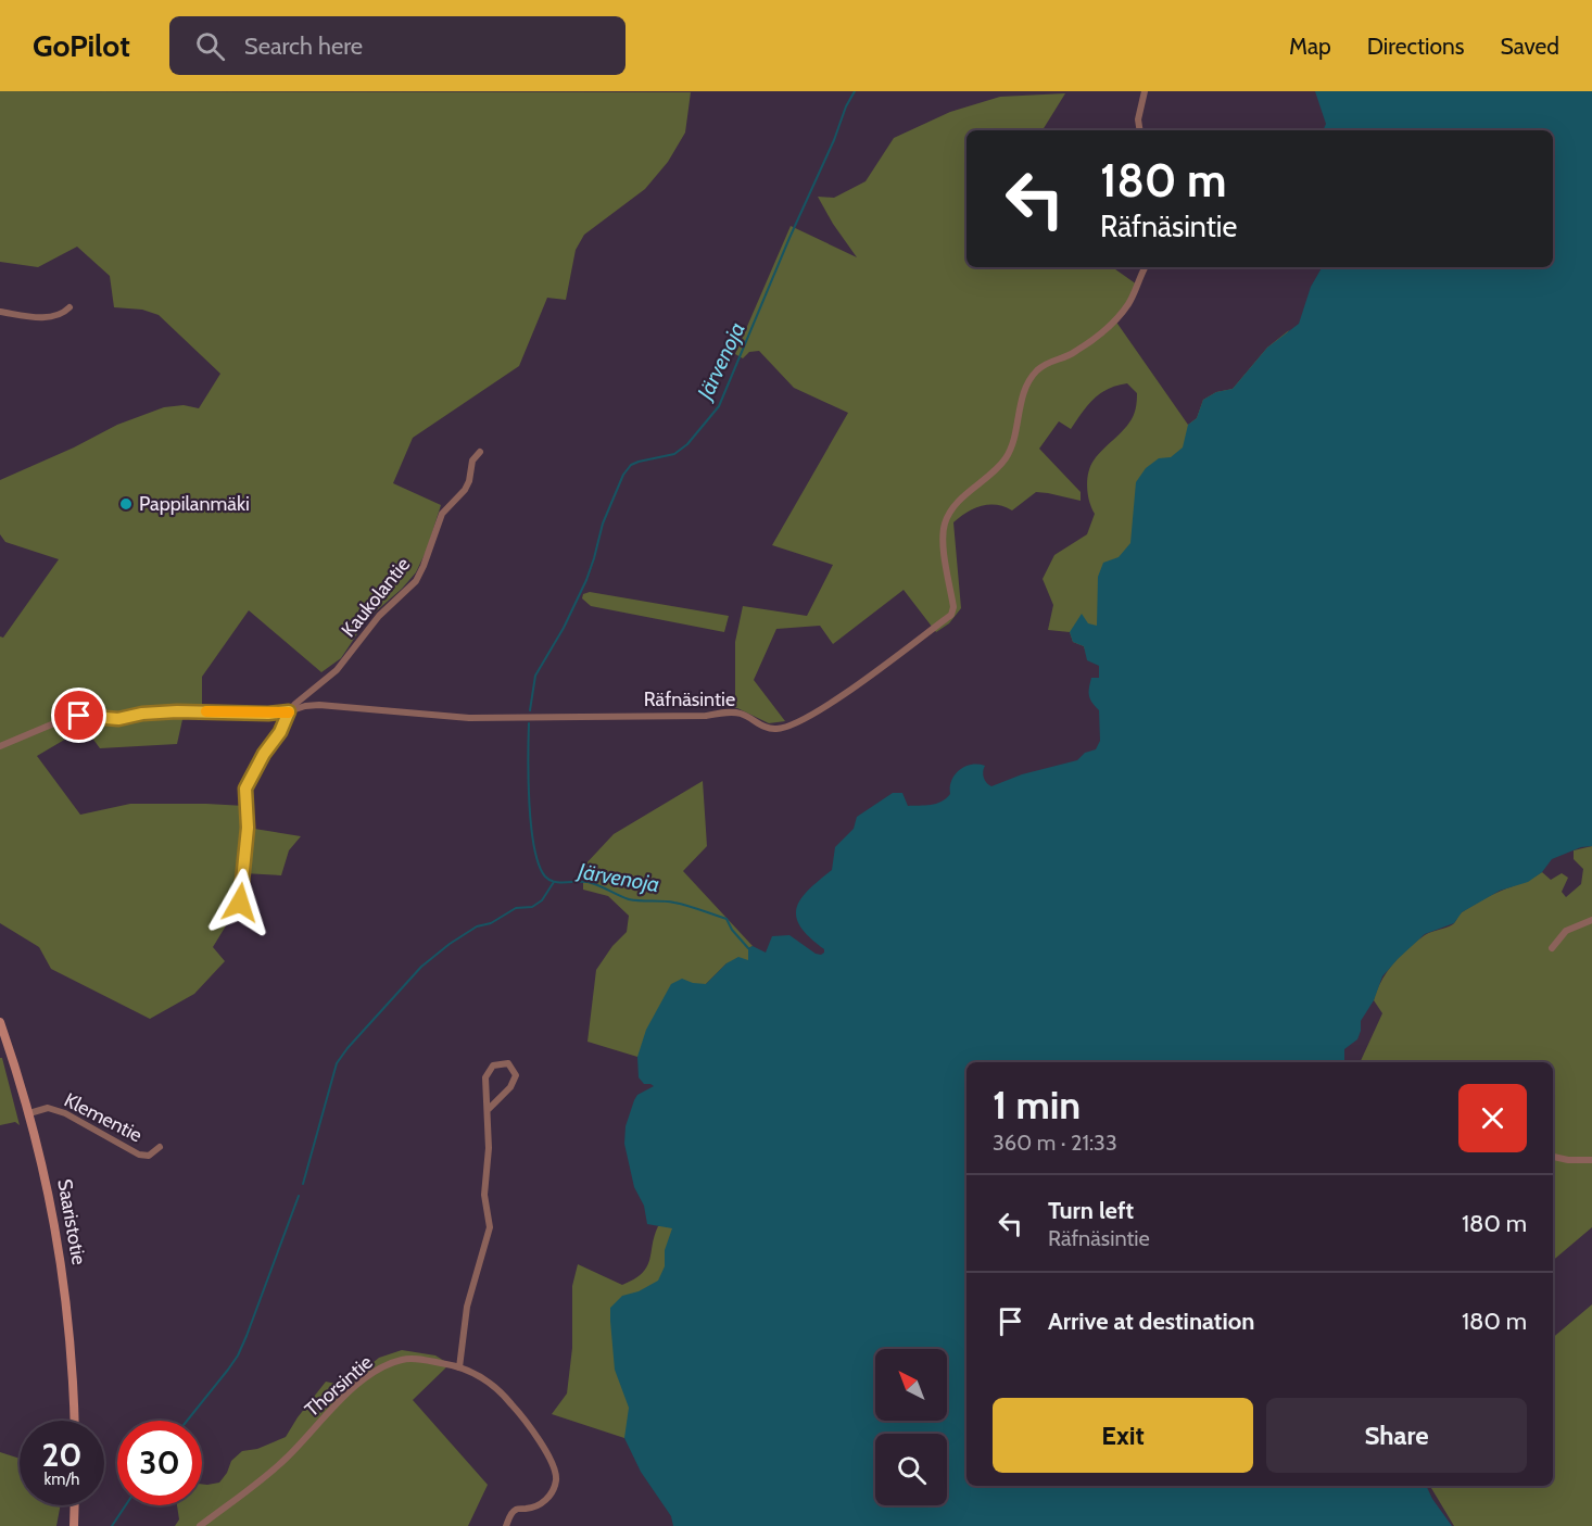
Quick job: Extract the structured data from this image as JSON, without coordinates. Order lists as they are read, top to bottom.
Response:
{
  "streets": {
    "main road": ["Saaristotie"],
    "street": [
      "Kaukolantie",
      "Räfnäsintie",
      "Klementie",
      "Thorsintie"
    ]
  },
  "crossings": [
    ["Kaukolantie", "Räfnäsintie"],
    ["Klementie", "Saaristotie"]
  ],
  "water": ["Järvenoja"],
  "places": ["Pappilanmäki"],
  "north": "top left",
  "page": {
    "header": "GoPilot",
    "search": "Search here",
    "nav": ["Map", "Directions", "Saved"],
    "turn": ["180 m", "Räfnäsintie"],
    "heading": ["1 min", "360 m · 21:33"],
    "list": [
      {
        "name": "Turn left",
        "note": "Räfnäsintie",
        "value": "180 m"
      },
      {
        "name": "Arrive at destination",
        "value": "180 m"
      }
    ],
    "buttons": ["Exit", "Share"],
    "speed": "20 km/h",
    "limit": "30"
  }
}
